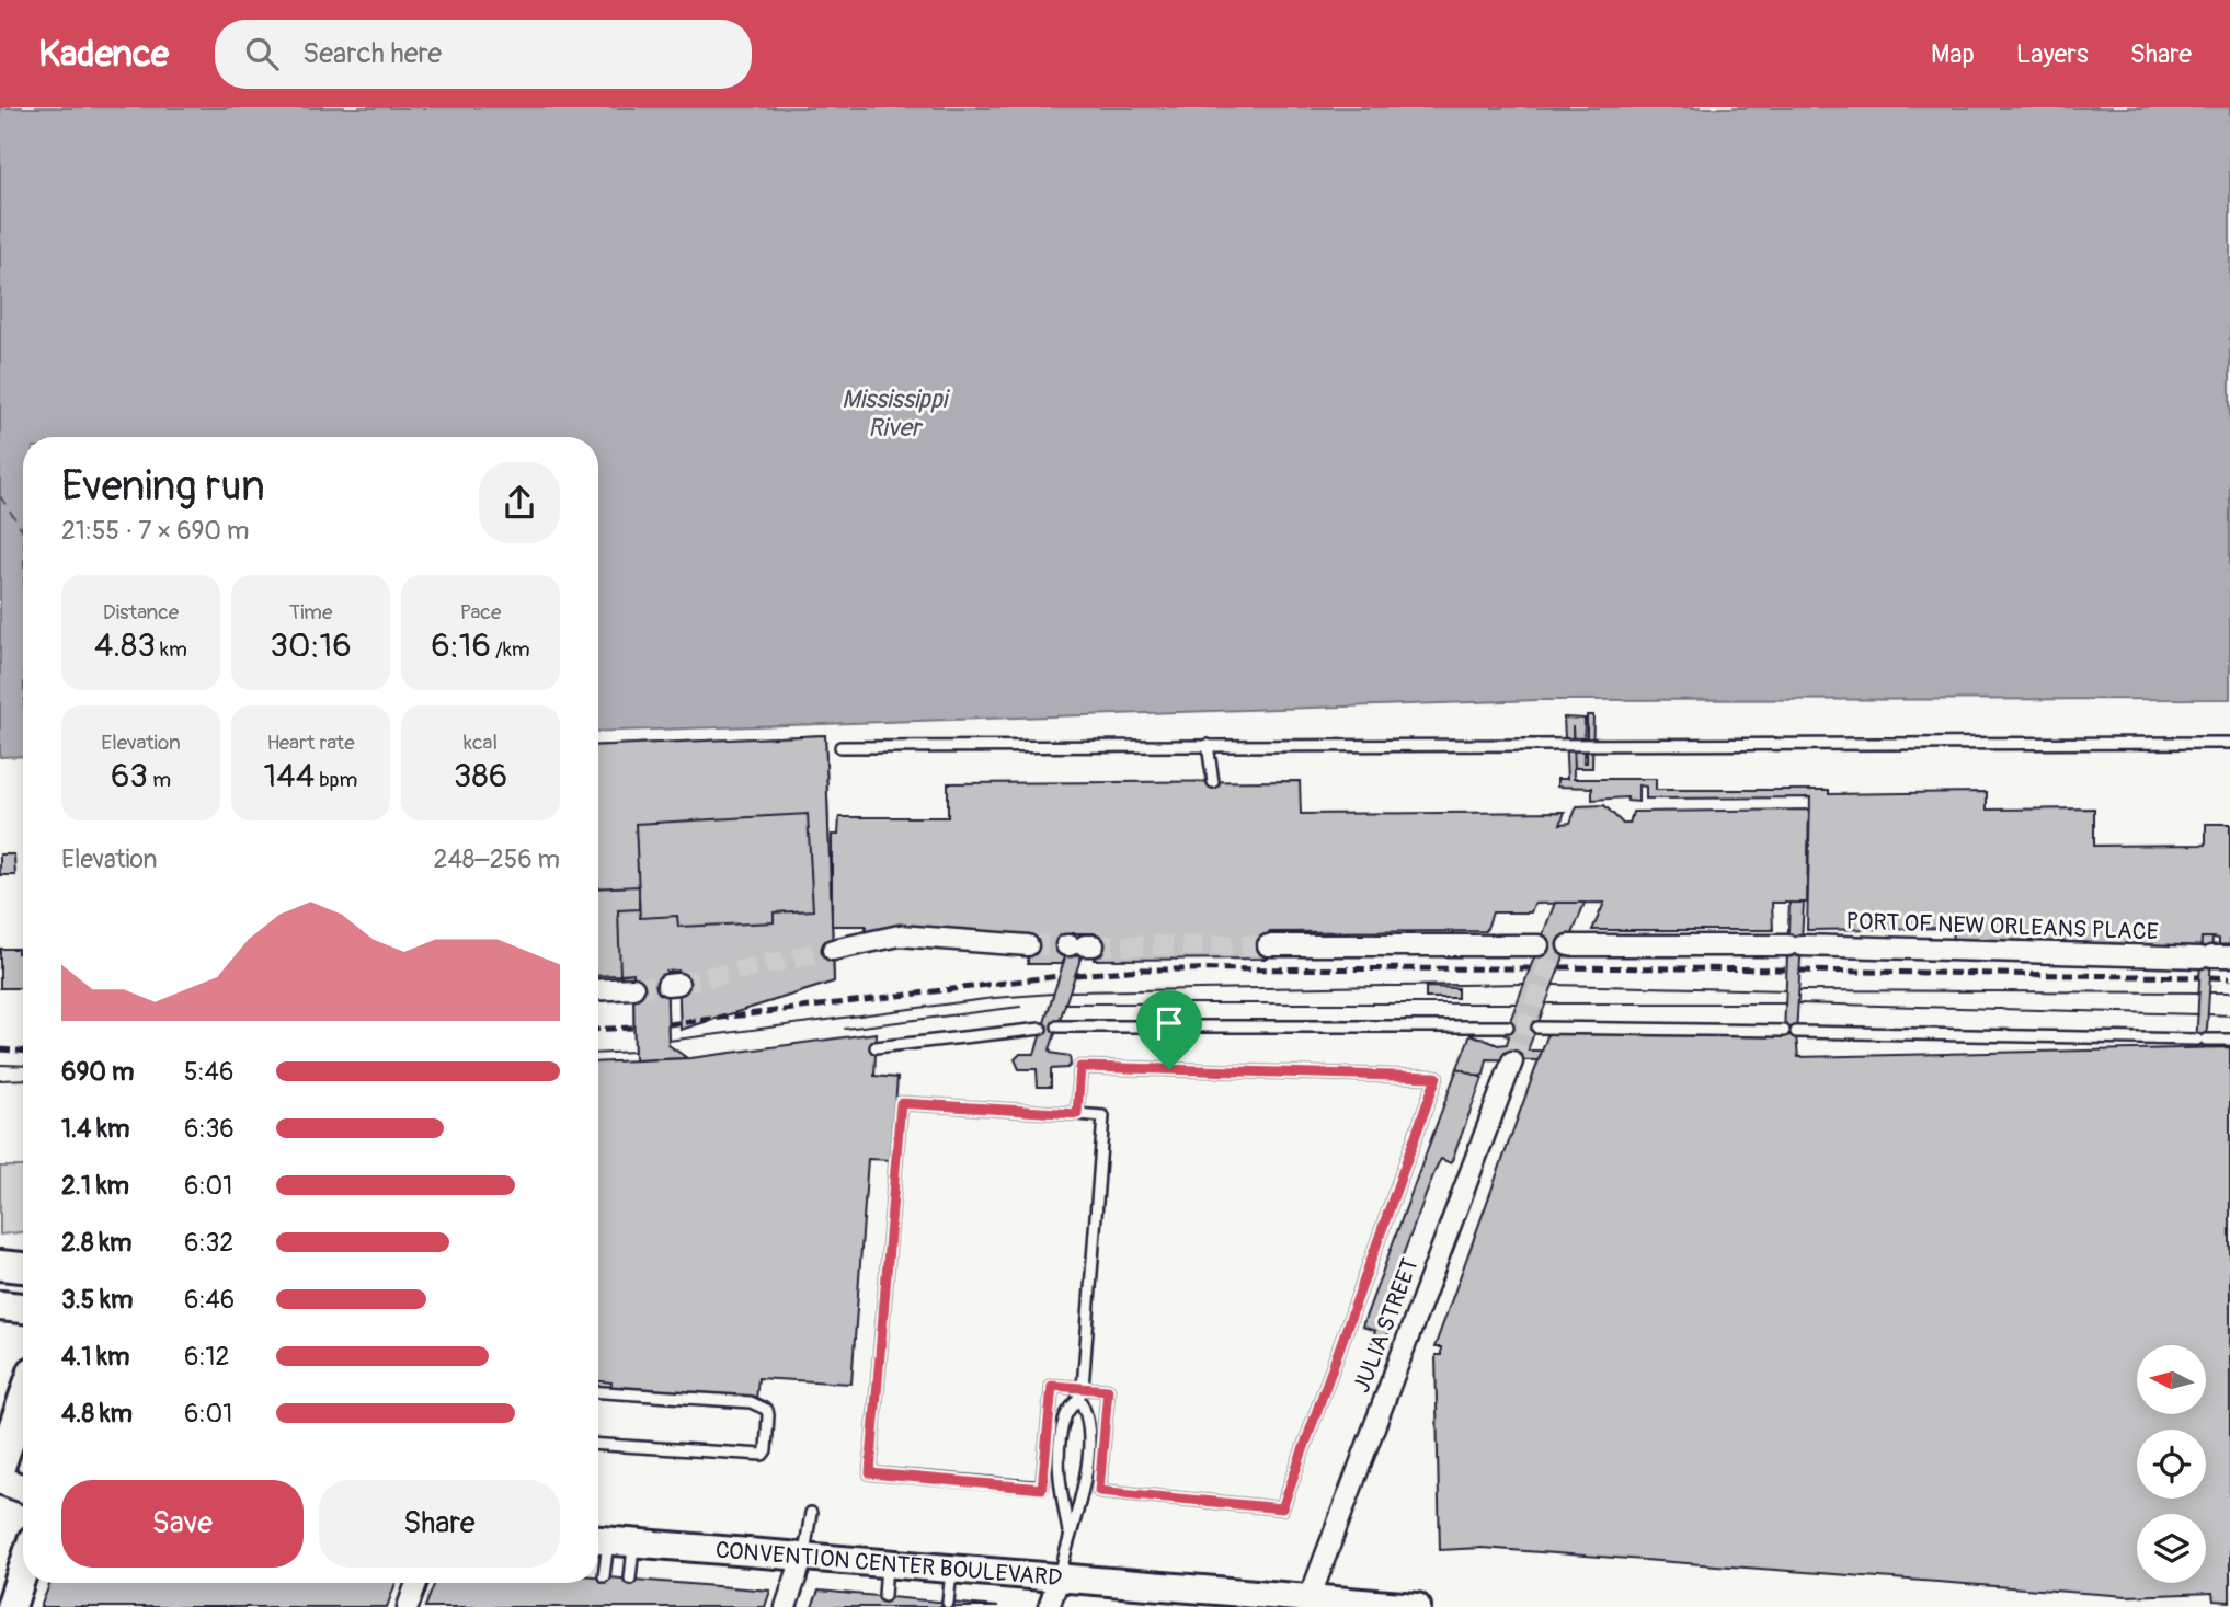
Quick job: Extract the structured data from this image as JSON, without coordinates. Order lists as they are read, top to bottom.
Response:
{
  "streets": {
    "street": ["PORT OF NEW ORLEANS PLACE", "JULIA STREET", "CONVENTION CENTER BOULEVARD"]
  },
  "crossings": [
    ["JULIA STREET", "CONVENTION CENTER BOULEVARD"]
  ],
  "water": ["Mississippi River"],
  "north": "left",
  "page": {
    "header": "Kadence",
    "search": "Search here",
    "nav": ["Map", "Layers", "Share"],
    "heading": ["Evening run", "21:55 · 7 × 690 m"],
    "stats": [
      ["Distance", "4.83 km"],
      ["Time", "30:16"],
      ["Pace", "6:16 /km"],
      ["Elevation", "63 m"],
      ["Heart rate", "144 bpm"],
      ["kcal", "386"]
    ],
    "chart": ["Elevation", "248–256 m"],
    "list": [
      {
        "name": "690 m",
        "note": "5:46"
      },
      {
        "name": "1.4 km",
        "note": "6:36"
      },
      {
        "name": "2.1 km",
        "note": "6:01"
      },
      {
        "name": "2.8 km",
        "note": "6:32"
      },
      {
        "name": "3.5 km",
        "note": "6:46"
      },
      {
        "name": "4.1 km",
        "note": "6:12"
      },
      {
        "name": "4.8 km",
        "note": "6:01"
      }
    ],
    "buttons": ["Save", "Share"]
  }
}
